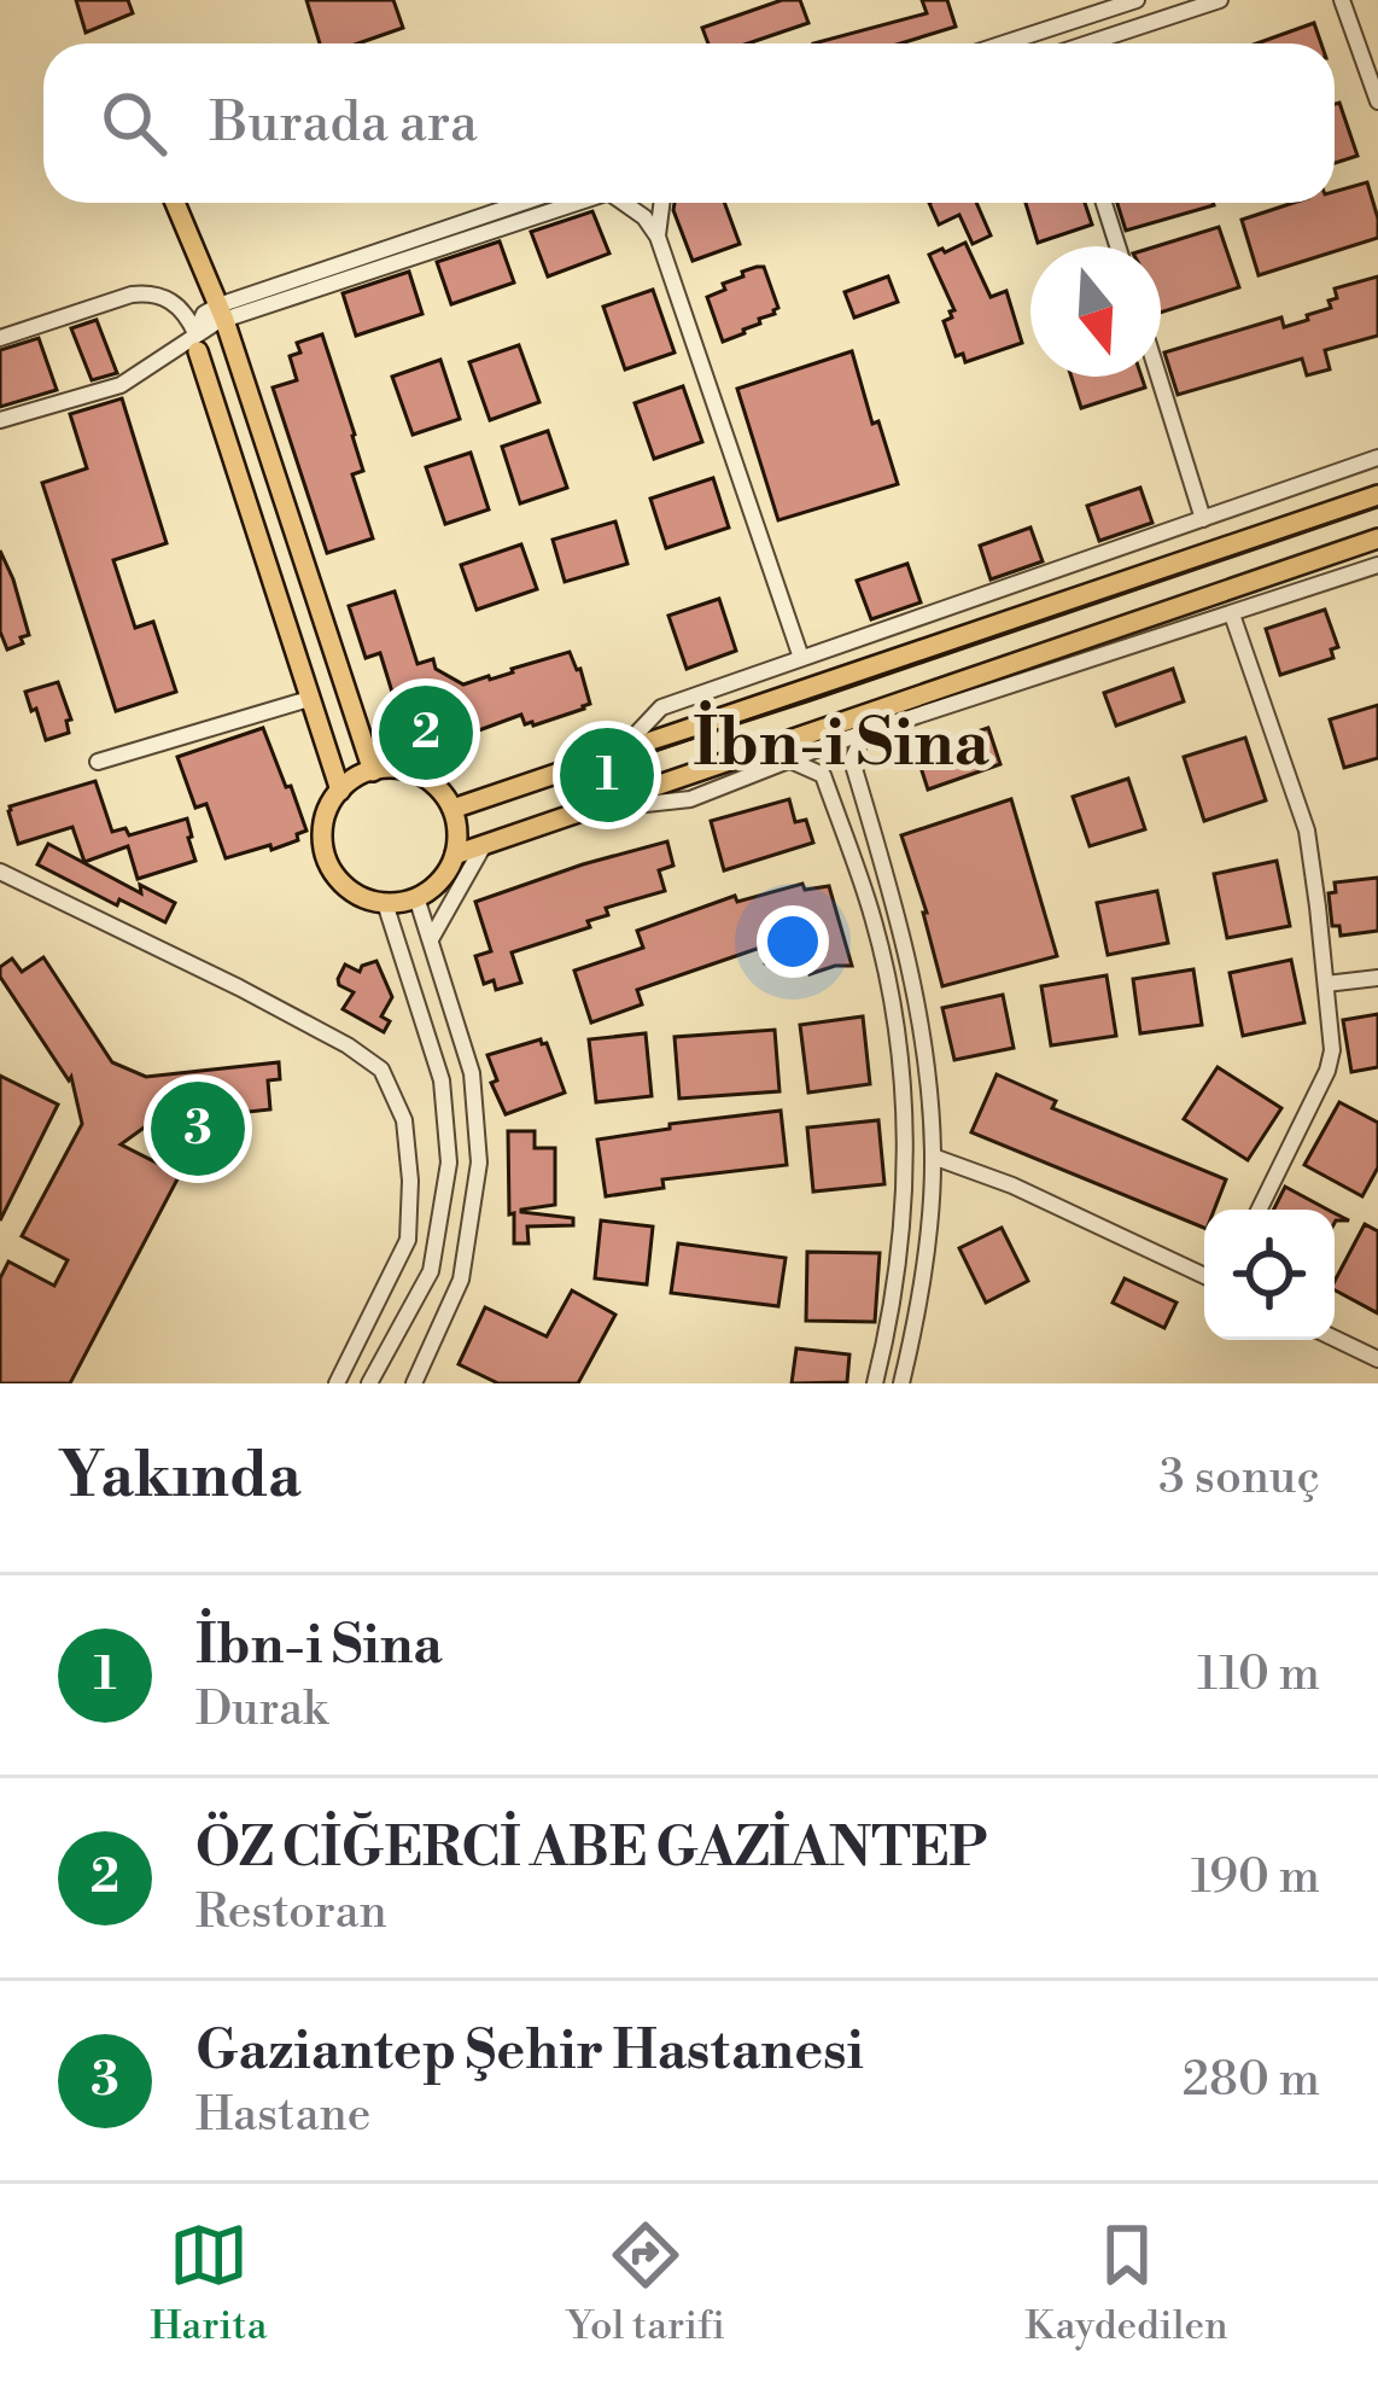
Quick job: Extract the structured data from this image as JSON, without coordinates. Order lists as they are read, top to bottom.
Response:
{
  "districts": ["İbn-i Sina"],
  "north": "bottom",
  "page": {
    "search": "Burada ara",
    "pins": ["2", "1", "3"],
    "heading": ["Yakında", "3 sonuç"],
    "list": [
      {
        "mark": "1",
        "name": "İbn-i Sina",
        "note": "Durak",
        "value": "110 m"
      },
      {
        "mark": "2",
        "name": "ÖZ CİĞERCİ ABE GAZİANTEP",
        "note": "Restoran",
        "value": "190 m"
      },
      {
        "mark": "3",
        "name": "Gaziantep Şehir Hastanesi",
        "note": "Hastane",
        "value": "280 m"
      }
    ],
    "nav": ["Harita", "Yol tarifi", "Kaydedilen"]
  }
}
